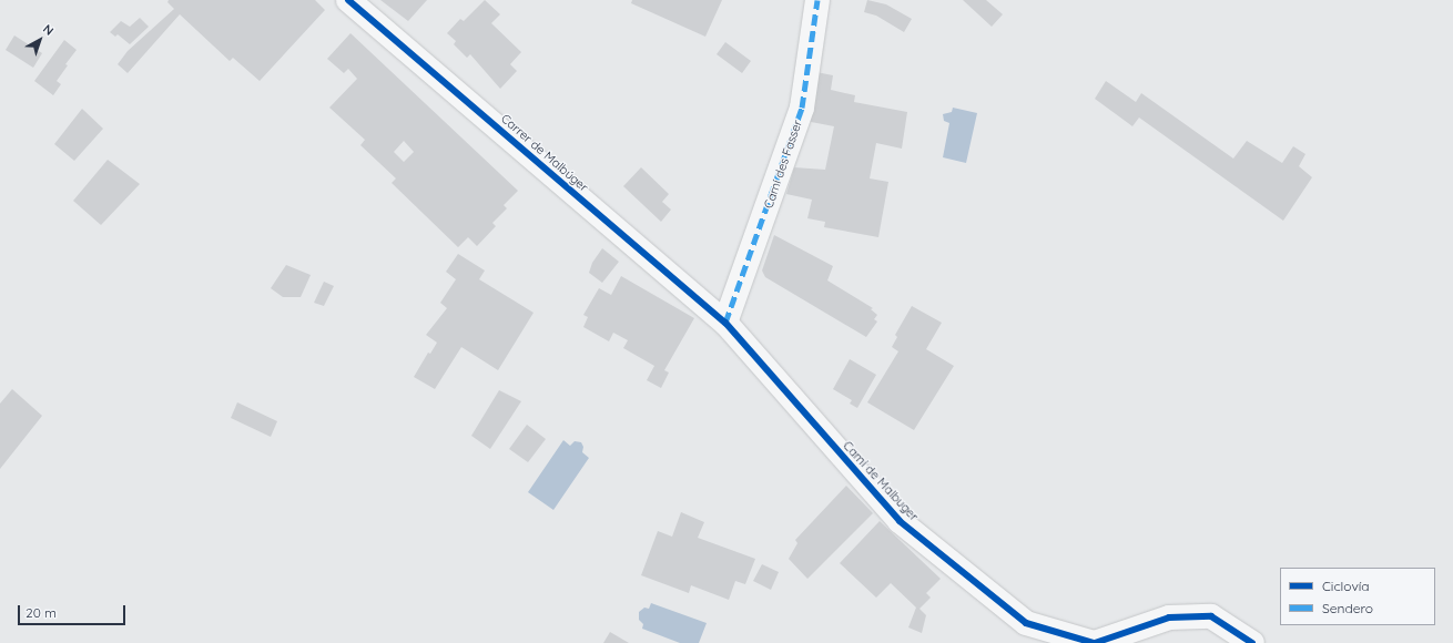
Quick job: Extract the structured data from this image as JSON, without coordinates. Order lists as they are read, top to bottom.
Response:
{
  "streets": {
    "street": ["Carrer de Malbúger", "Camí des Fasser", "Camí de Malbuger"]
  },
  "crossings": [
    ["Carrer de Malbúger", "Camí des Fasser"],
    ["Carrer de Malbúger", "Camí de Malbuger"],
    ["Camí des Fasser", "Camí de Malbuger"]
  ],
  "legend": ["Ciclovía", "Sendero"],
  "scale_bar": "20 m",
  "north": "top right"
}
